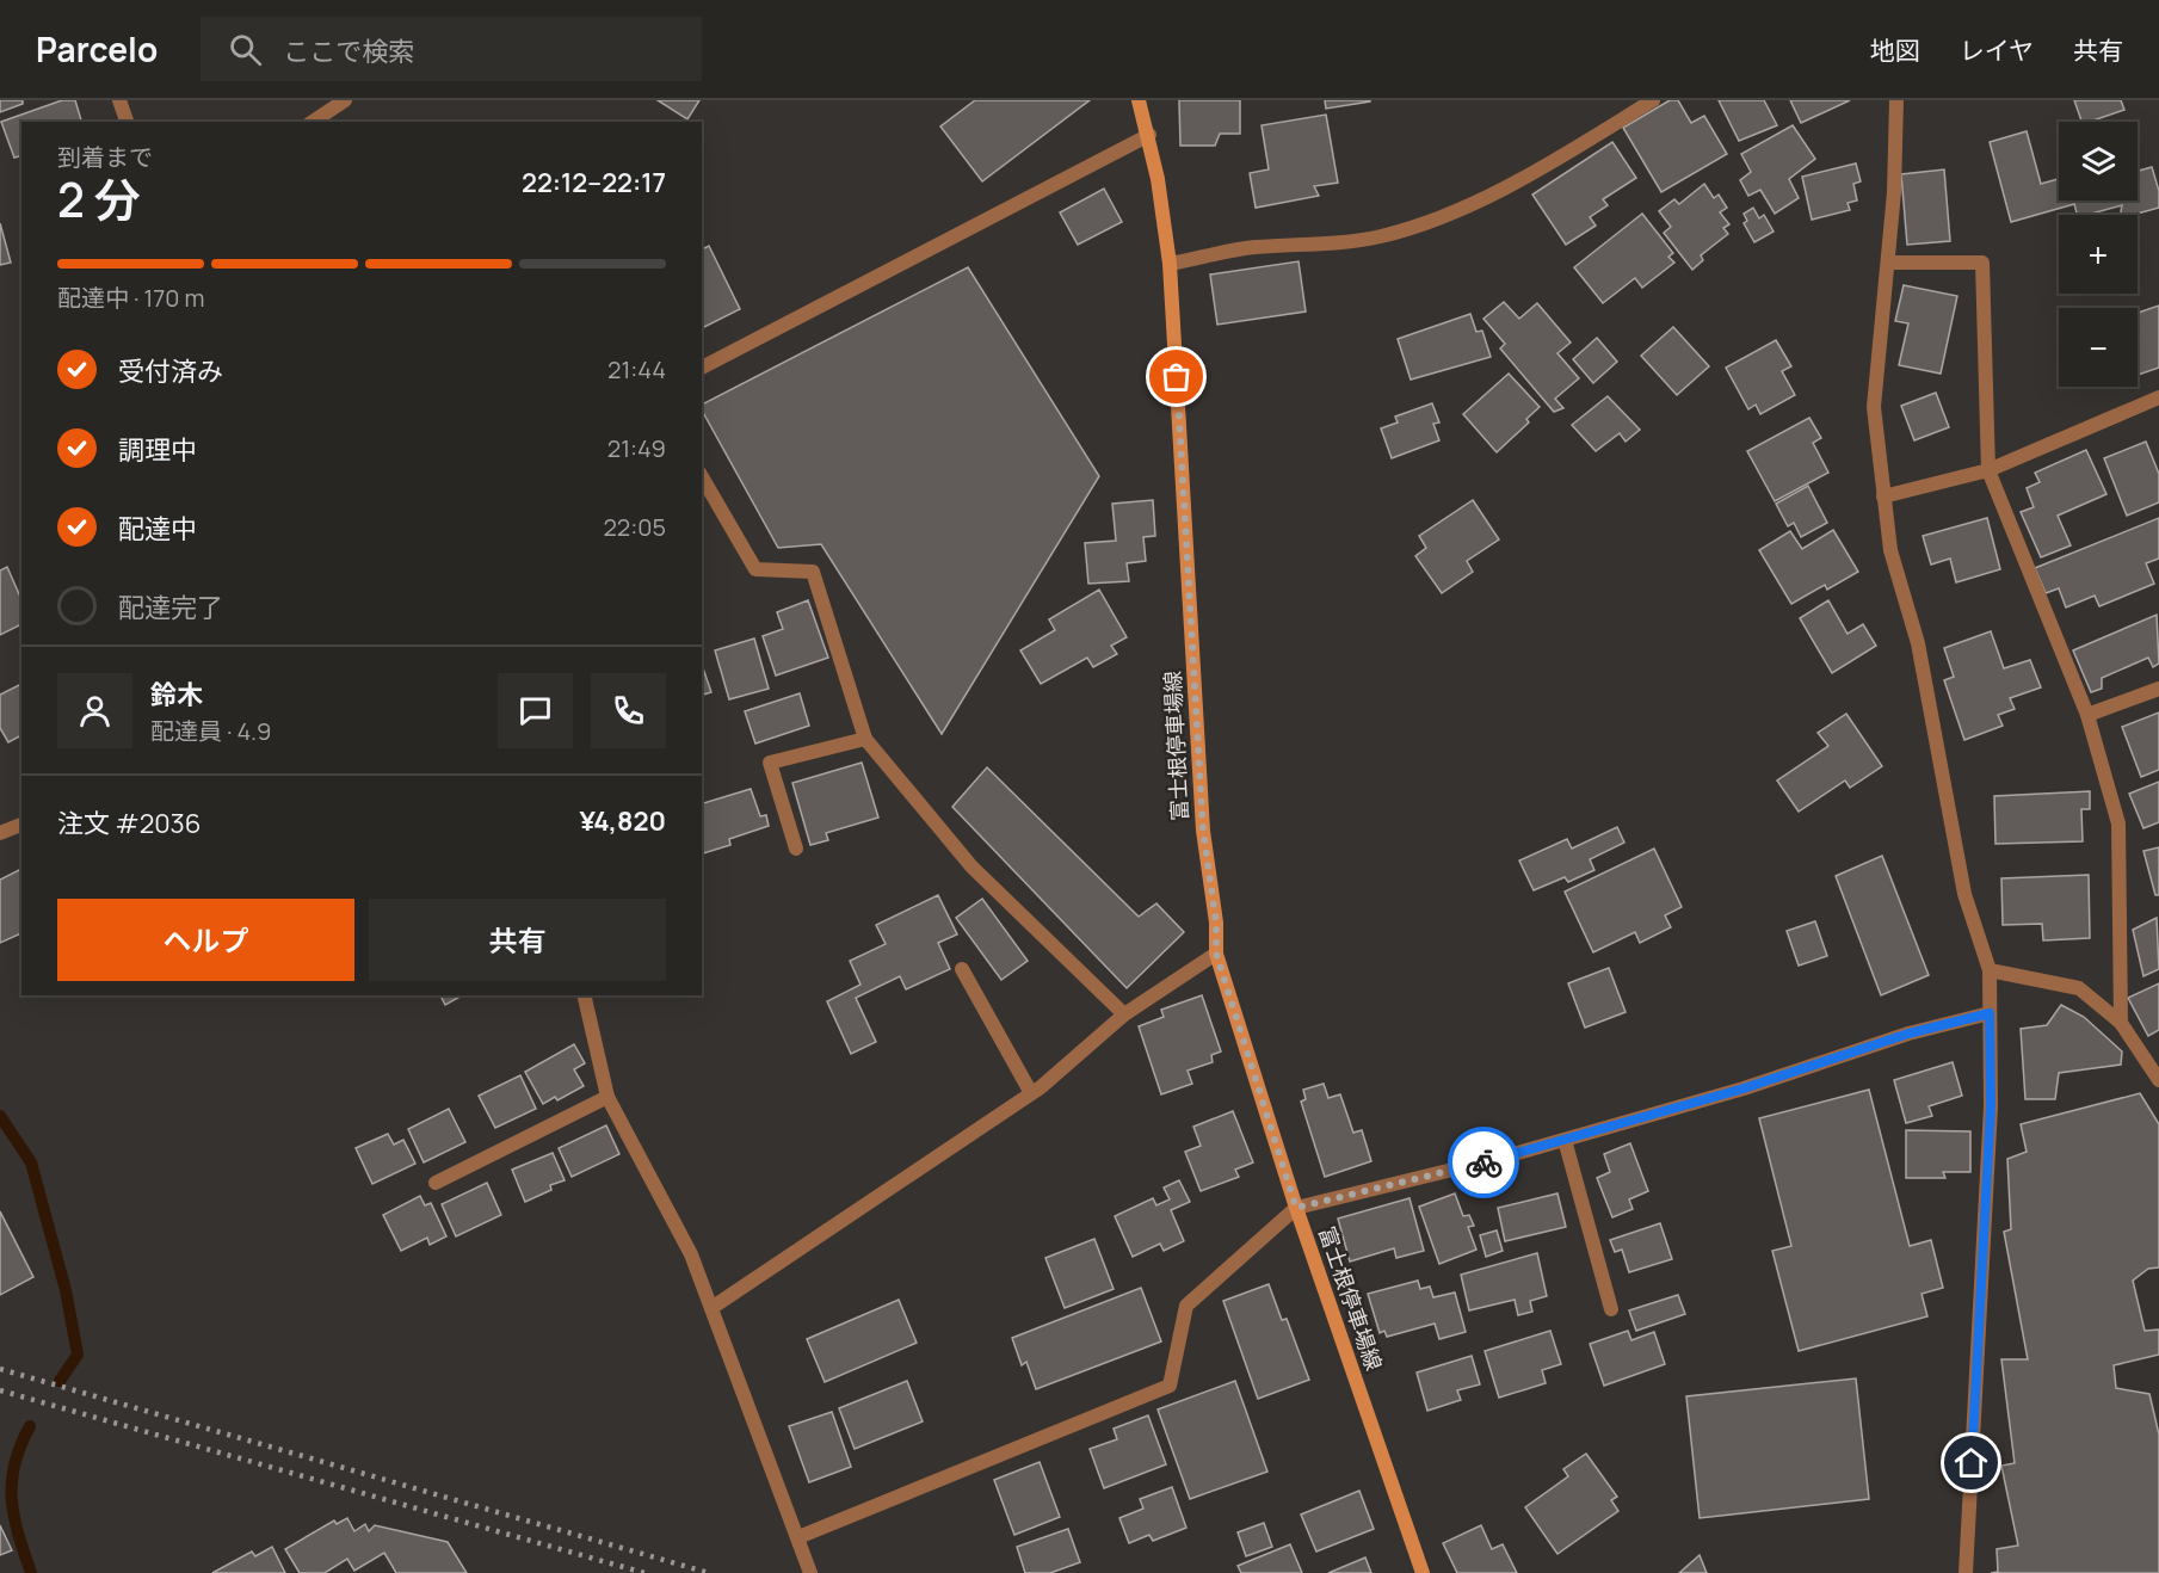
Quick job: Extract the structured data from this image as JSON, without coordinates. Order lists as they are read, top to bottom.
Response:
{
  "streets": {
    "main road": ["富士根停車場線"]
  },
  "page": {
    "header": "Parcelo",
    "search": "ここで検索",
    "nav": ["地図", "レイヤ", "共有"],
    "map_buttons": ["+", "−"],
    "heading": ["2 分", "到着まで", "22:12–22:17"],
    "panel": [
      "鈴木",
      "配達員 · 4.9",
      "注文 #2036",
      "¥4,820"
    ],
    "bar": "配達中 · 170 m",
    "list": [
      ["受付済み", "21:44"],
      ["調理中", "21:49"],
      ["配達中", "22:05"],
      "配達完了"
    ],
    "buttons": ["ヘルプ", "共有"]
  }
}
